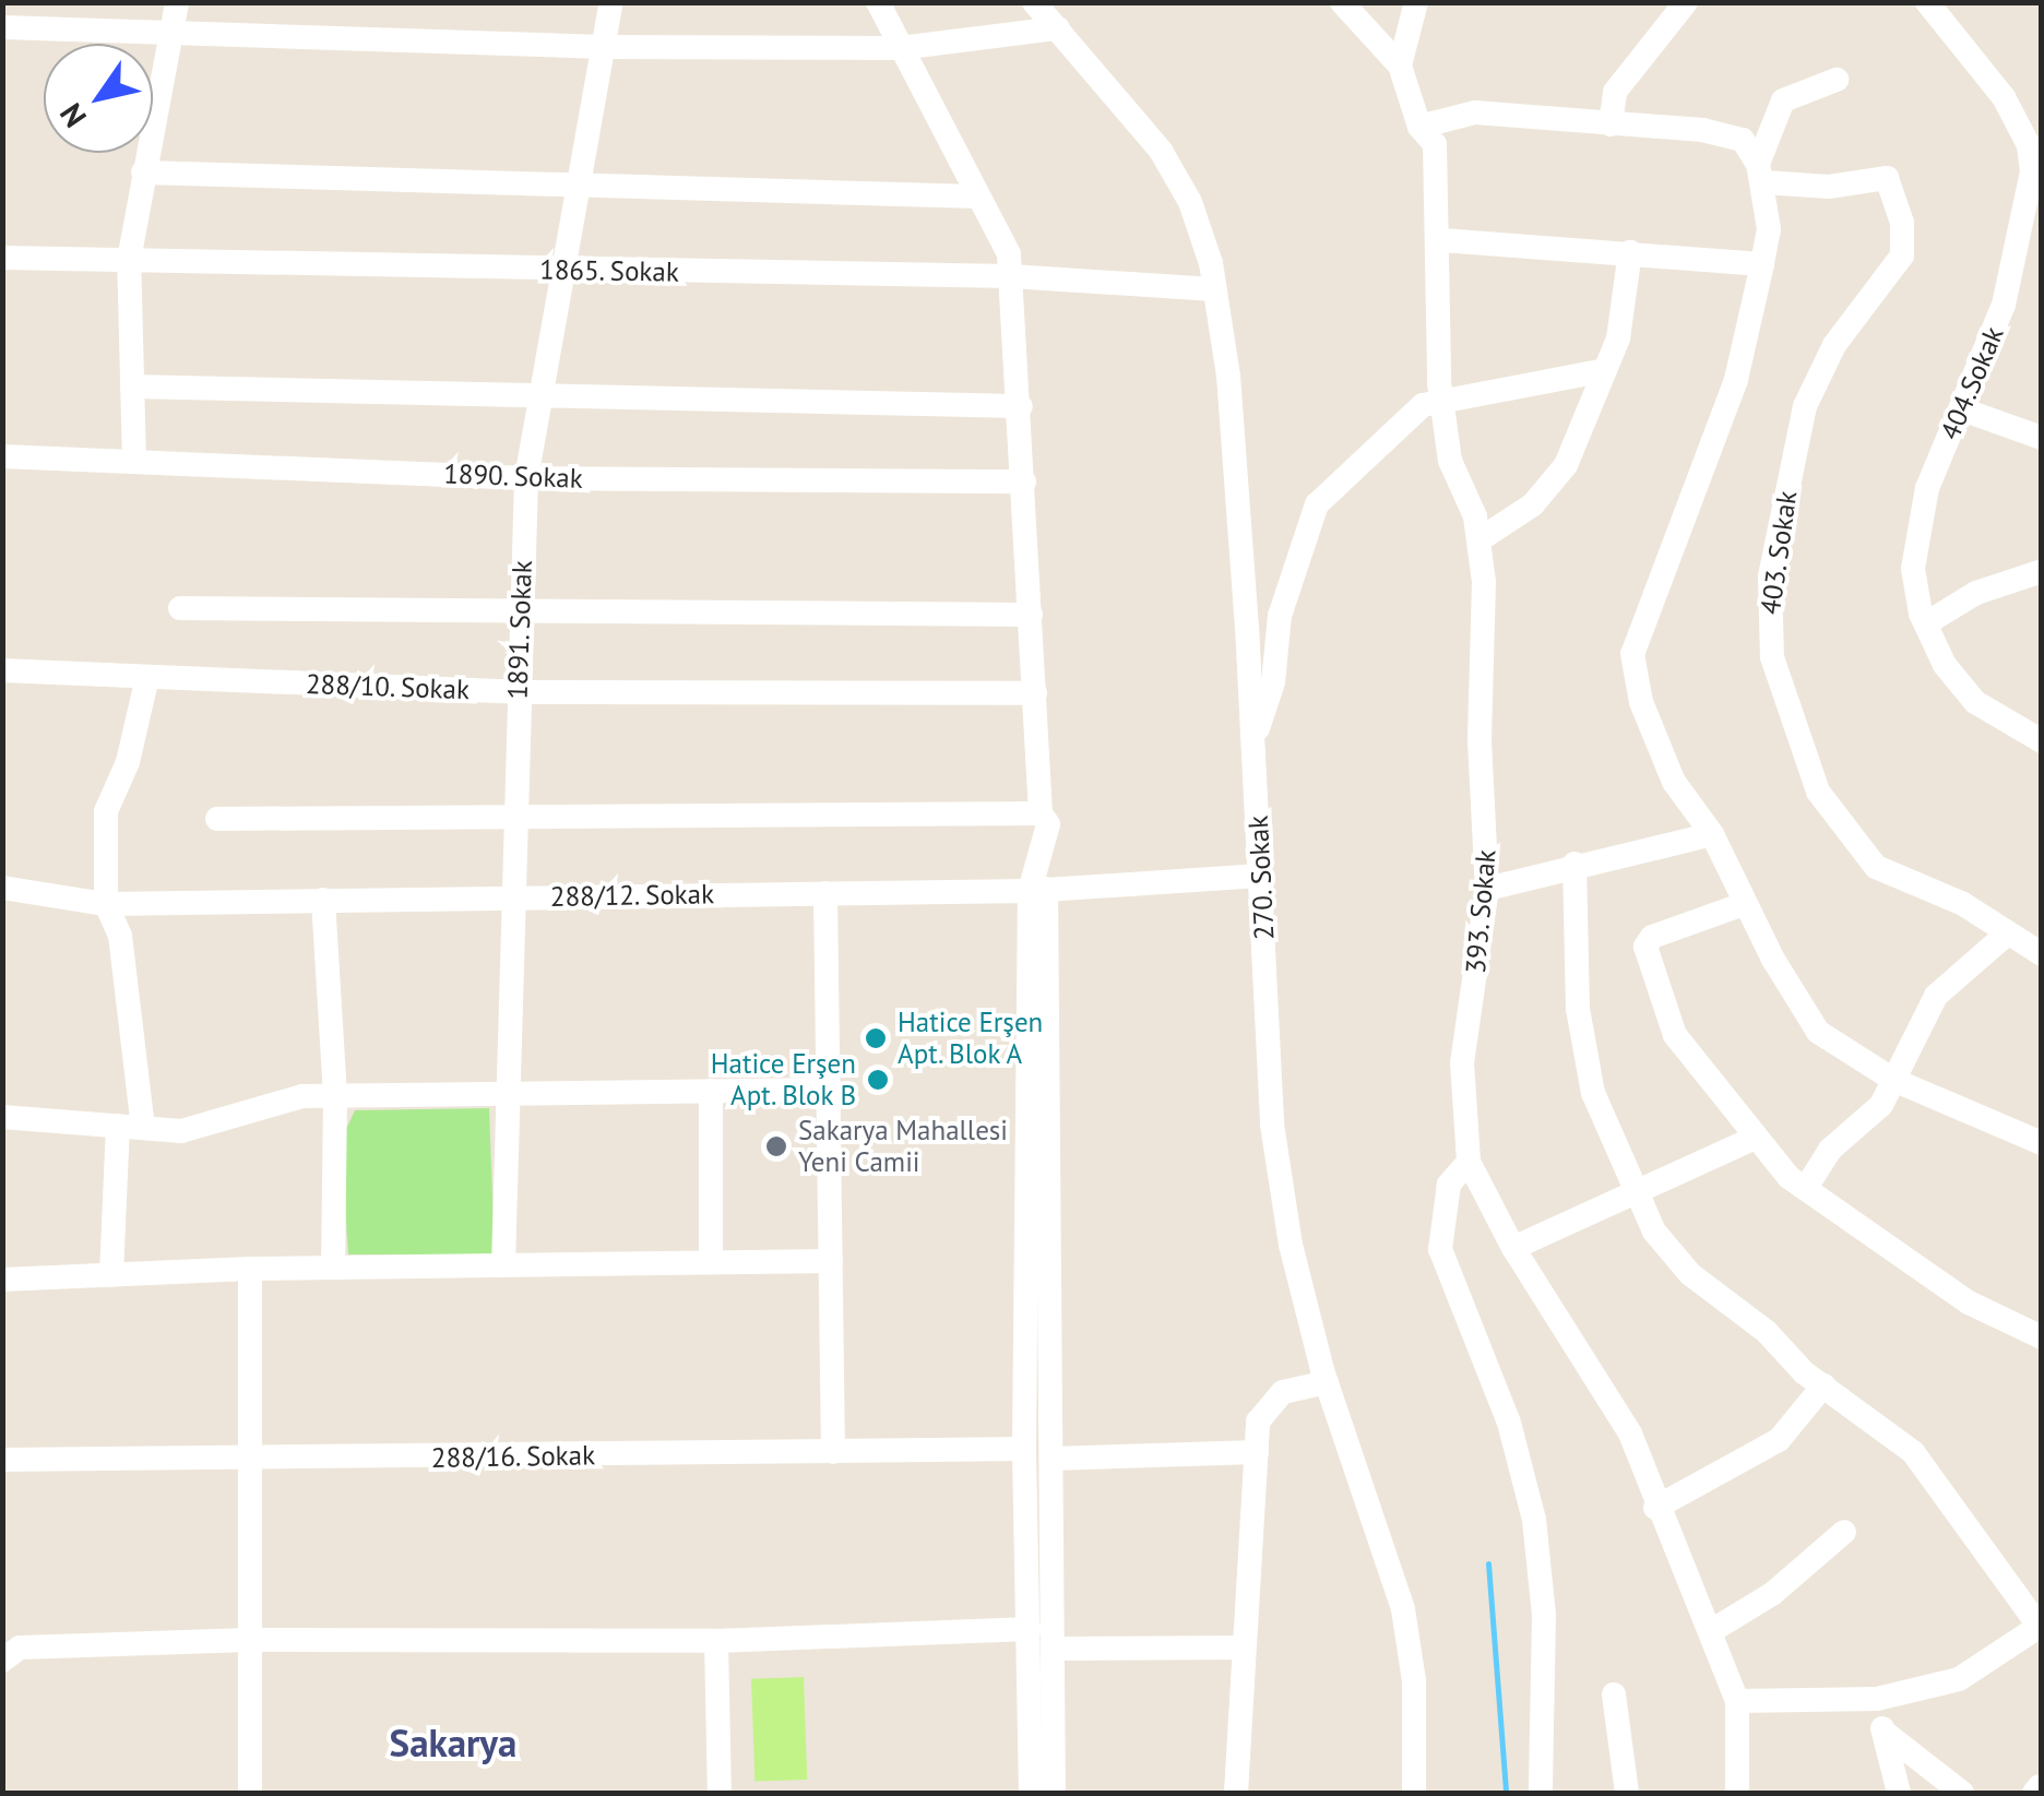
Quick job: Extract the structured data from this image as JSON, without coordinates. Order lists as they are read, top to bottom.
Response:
{
  "streets": {
    "street": [
      "1865. Sokak",
      "404.Sokak",
      "1890. Sokak",
      "403. Sokak",
      "1891. Sokak",
      "288/10. Sokak",
      "270. Sokak",
      "288/12. Sokak",
      "393. Sokak",
      "288/16. Sokak"
    ]
  },
  "crossings": [
    ["1865. Sokak", "1891. Sokak"],
    ["1865. Sokak", "270. Sokak"],
    ["1890. Sokak", "1891. Sokak"],
    ["1891. Sokak", "288/10. Sokak"],
    ["1891. Sokak", "288/12. Sokak"],
    ["270. Sokak", "288/12. Sokak"]
  ],
  "districts": ["Sakarya"],
  "places": ["Hatice Erşen Apt. Blok A", "Hatice Erşen Apt. Blok B", "Sakarya Mahallesi Yeni Camii"],
  "north": "bottom left"
}
